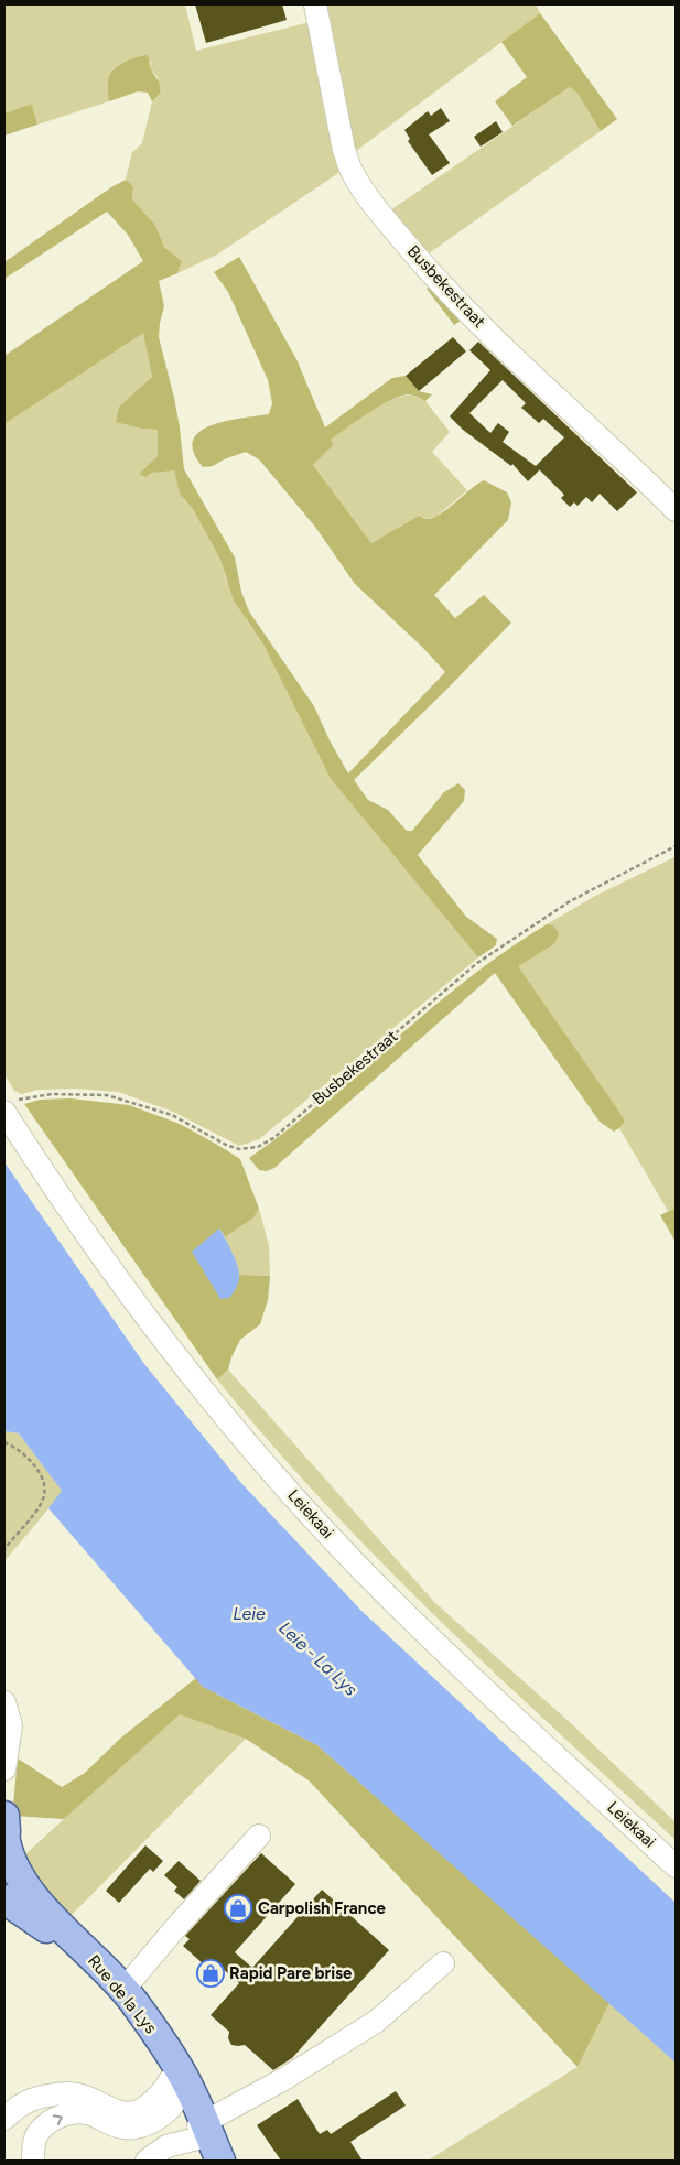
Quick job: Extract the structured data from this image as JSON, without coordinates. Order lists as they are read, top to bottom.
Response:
{
  "streets": {
    "main road": ["Rue de la Lys"],
    "street": ["Busbekestraat", "Leiekaai"]
  },
  "crossings": [
    ["Busbekestraat", "Leiekaai"]
  ],
  "water": ["Leie", "Leie - La Lys"],
  "places": {
    "shop": ["Carpolish France", "Rapid Pare brise"]
  }
}
